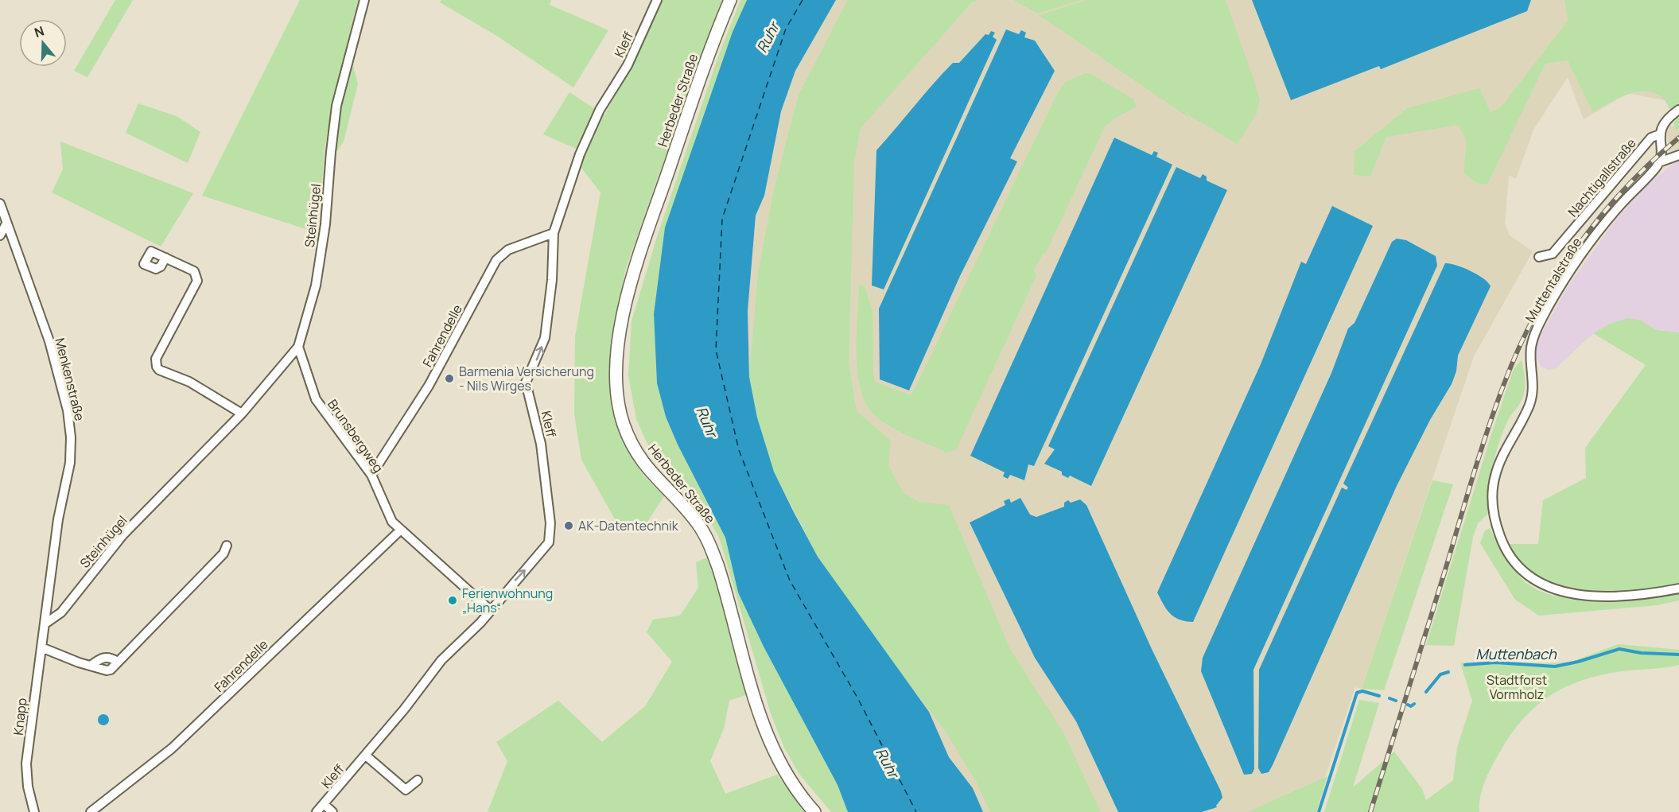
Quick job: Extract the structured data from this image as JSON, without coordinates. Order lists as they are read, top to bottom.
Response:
{
  "streets": {
    "main road": ["Herbeder Straße"],
    "street": [
      "Kleff",
      "Nachtigallstraße",
      "Steinhügel",
      "Muttentalstraße",
      "Fahrendelle",
      "Menkenstraße",
      "Brunsbergweg",
      "Knapp"
    ]
  },
  "crossings": [
    ["Kleff", "Fahrendelle"],
    ["Kleff", "Brunsbergweg"],
    ["Steinhügel", "Menkenstraße"],
    ["Steinhügel", "Brunsbergweg"],
    ["Steinhügel", "Knapp"],
    ["Fahrendelle", "Brunsbergweg"],
    ["Menkenstraße", "Knapp"]
  ],
  "one_way": ["Kleff"],
  "water": ["Ruhr", "Muttenbach"],
  "parks": ["Stadtforst Vormholz"],
  "places": ["Barmenia Versicherung - Nils Wirges", "AK-Datentechnik", "Ferienwohnung „Hans“"],
  "north": "top"
}
